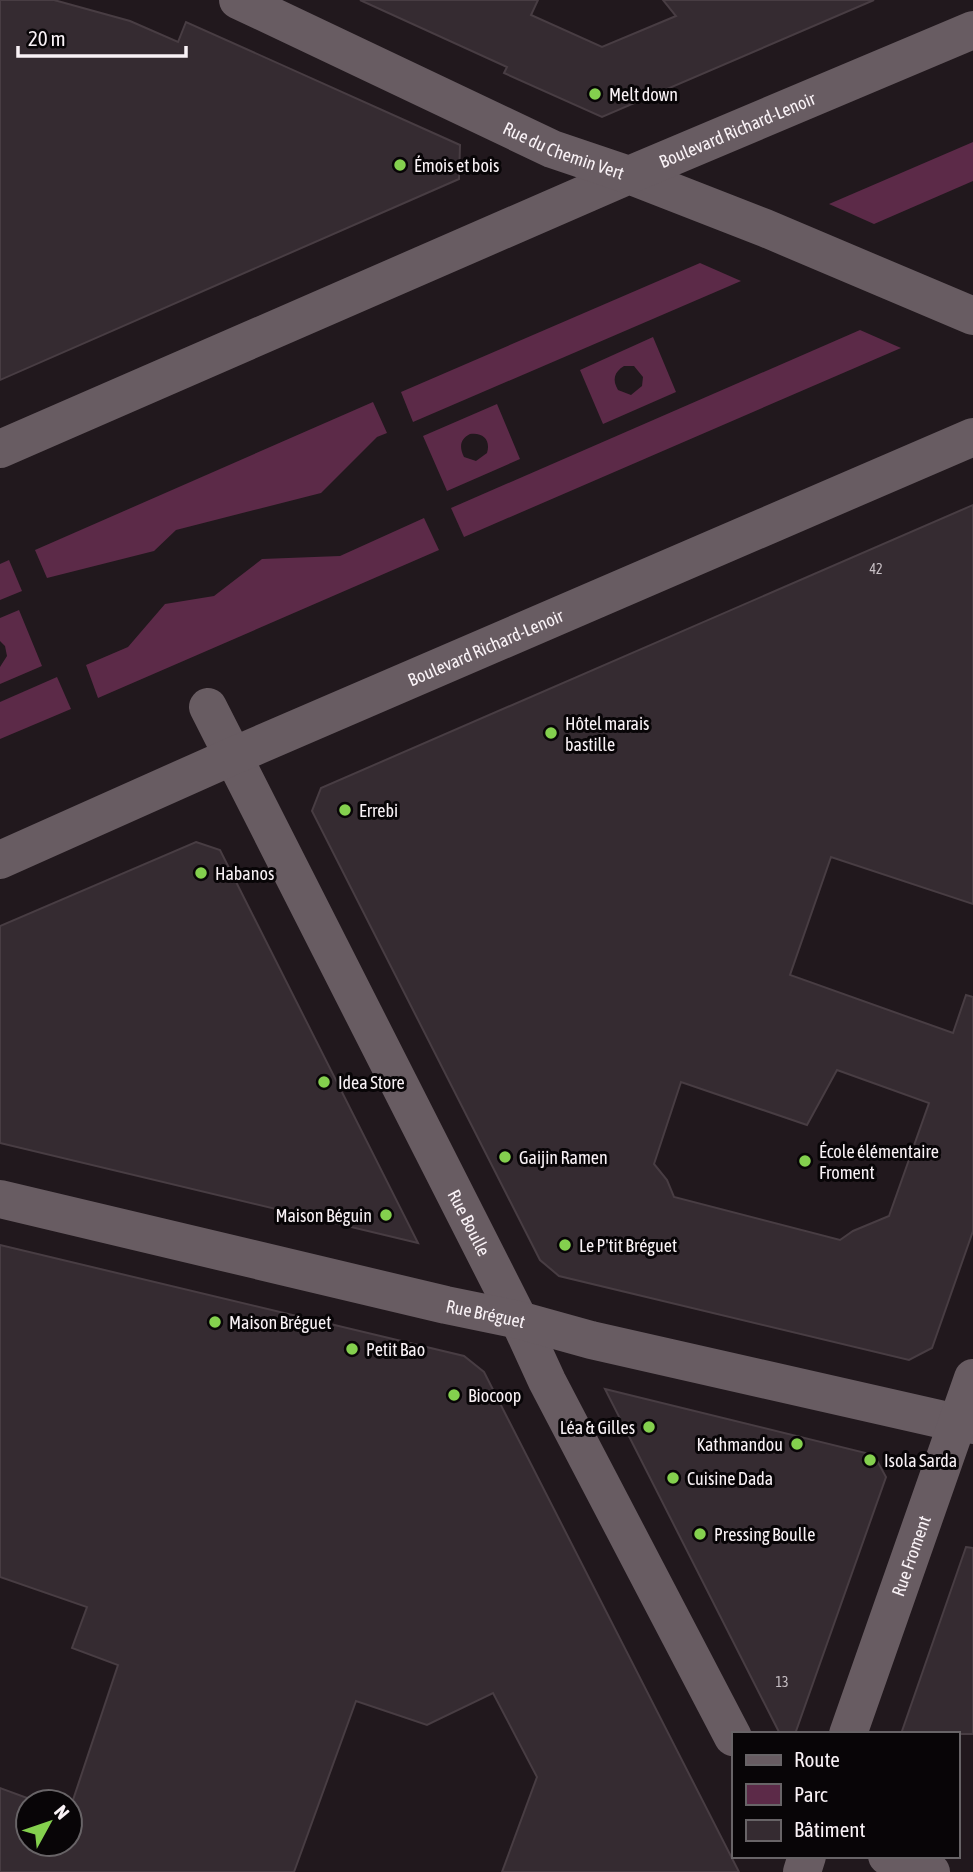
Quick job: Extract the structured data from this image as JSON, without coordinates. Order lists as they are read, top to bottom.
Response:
{
  "streets": {
    "street": [
      "Boulevard Richard-Lenoir",
      "Rue du Chemin Vert",
      "Rue Boulle",
      "Rue Bréguet",
      "Rue Froment"
    ]
  },
  "crossings": [
    ["Boulevard Richard-Lenoir", "Rue du Chemin Vert"],
    ["Boulevard Richard-Lenoir", "Rue Boulle"],
    ["Rue Boulle", "Rue Bréguet"],
    ["Rue Bréguet", "Rue Froment"]
  ],
  "places": [
    "Melt down",
    "Émois et bois",
    "Hôtel marais bastille",
    "Errebi",
    "Habanos",
    "Idea Store",
    "Gaijin Ramen",
    "École élémentaire Froment",
    "Maison Béguin",
    "Le P'tit Bréguet",
    "Maison Bréguet",
    "Petit Bao",
    "Biocoop",
    "Léa & Gilles",
    "Kathmandou",
    "Isola Sarda",
    "Cuisine Dada",
    "Pressing Boulle"
  ],
  "house_numbers": ["42", "13"],
  "legend": ["Route", "Parc", "Bâtiment"],
  "scale_bar": "20 m",
  "north": "top right"
}
